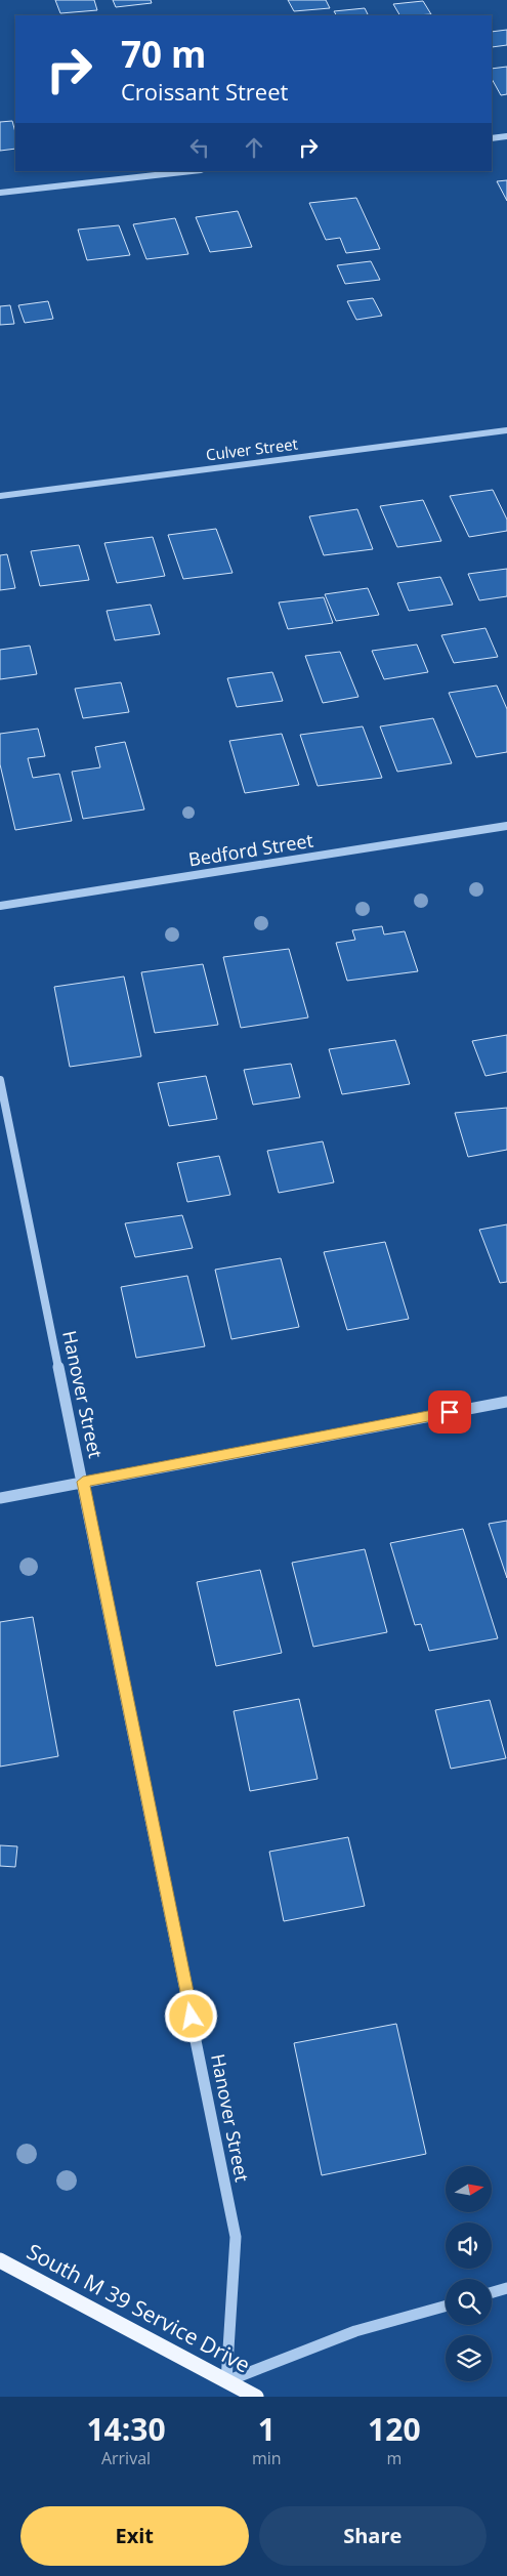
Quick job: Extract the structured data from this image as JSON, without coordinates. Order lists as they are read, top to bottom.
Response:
{
  "streets": {
    "main road": ["South M 39 Service Drive"],
    "street": ["Culver Street", "Bedford Street", "Hanover Street"]
  },
  "crossings": [
    ["Hanover Street", "South M 39 Service Drive"]
  ],
  "north": "right",
  "page": {
    "turn": ["70 m", "Croissant Street"],
    "eta": [
      "14:30",
      "Arrival",
      "1",
      "min",
      "120",
      "m"
    ],
    "buttons": ["Exit", "Share"]
  }
}
